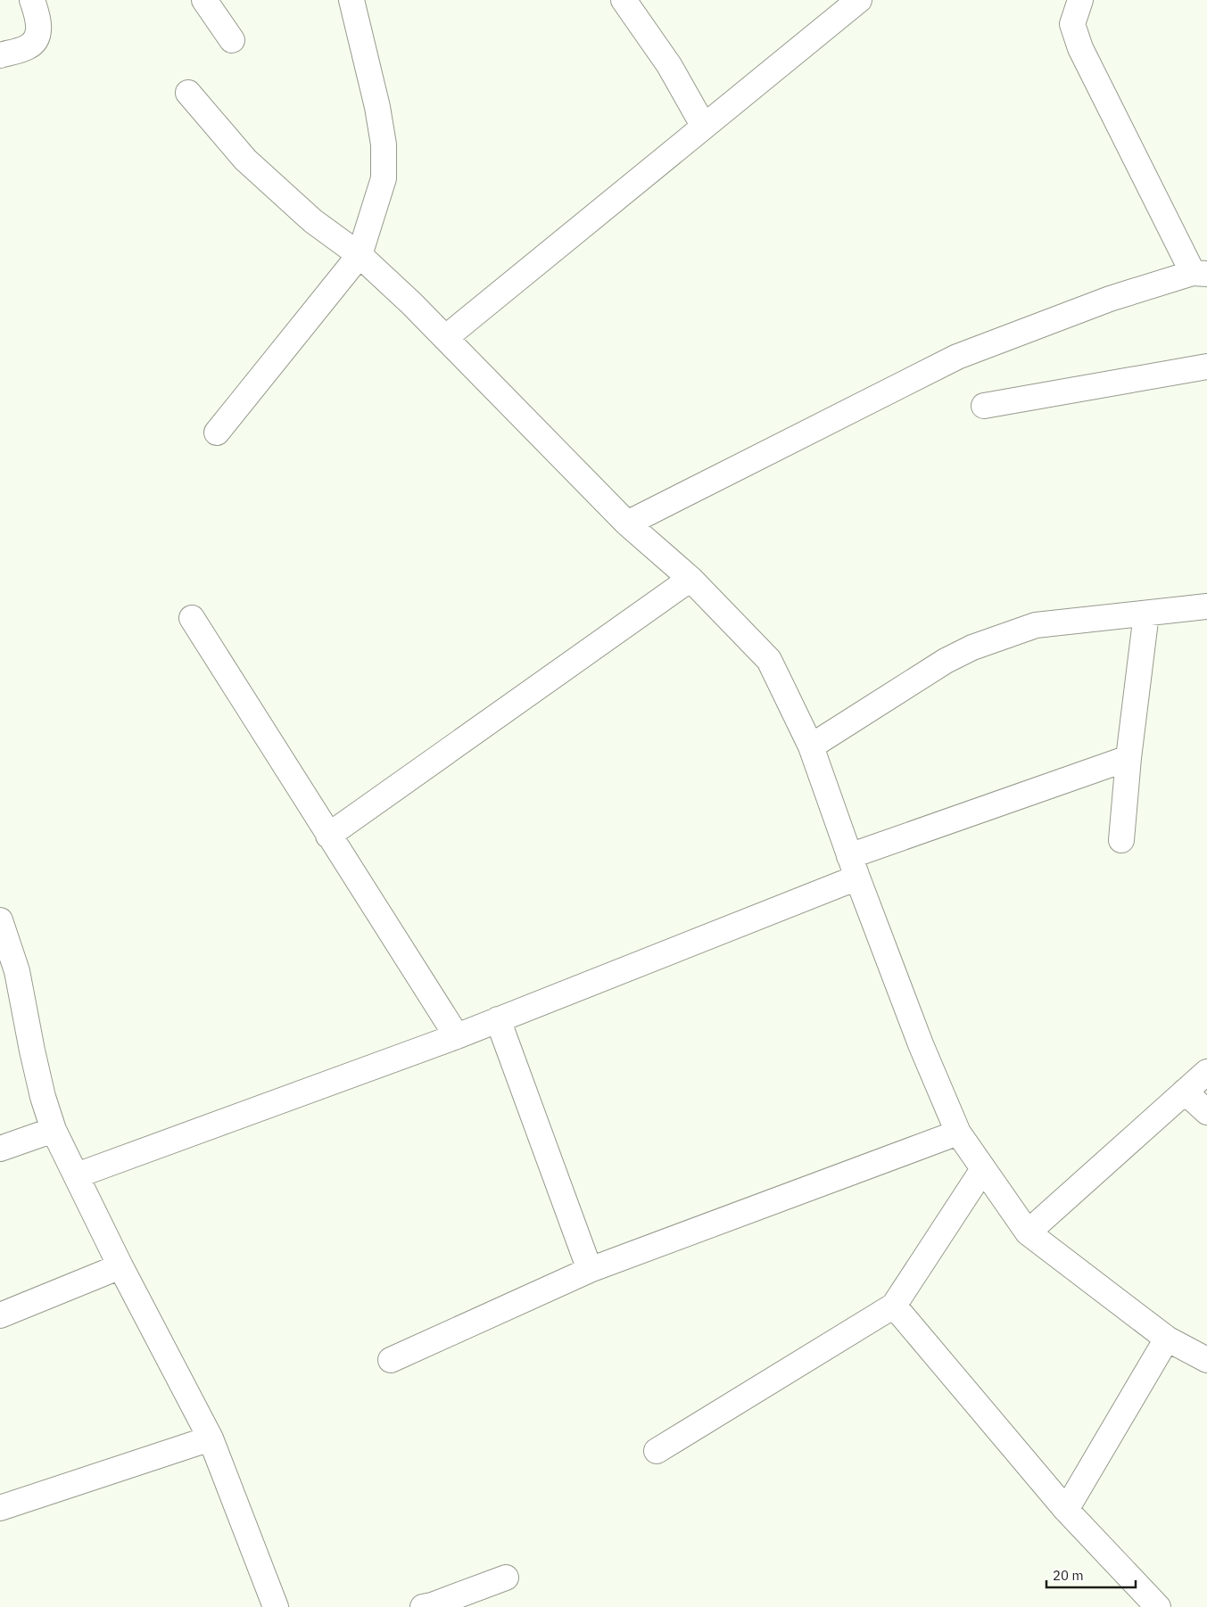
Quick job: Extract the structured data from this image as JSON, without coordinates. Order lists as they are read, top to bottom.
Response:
{
  "scale_bar": "20 m"
}
